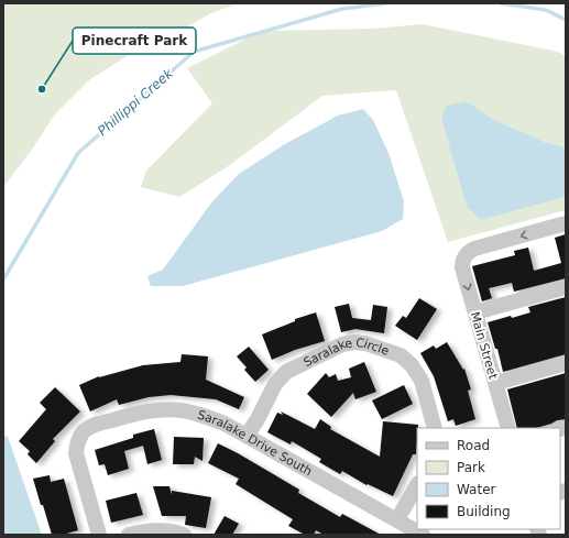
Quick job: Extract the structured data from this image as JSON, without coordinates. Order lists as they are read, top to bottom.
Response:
{
  "streets": {
    "street": ["Main Street", "Saralake Circle", "Saralake Drive South"]
  },
  "crossings": [
    ["Saralake Circle", "Saralake Drive South"]
  ],
  "water": ["Phillippi Creek"],
  "places": ["Pinecraft Park"],
  "legend": [
    "Road",
    "Park",
    "Water",
    "Building"
  ]
}
